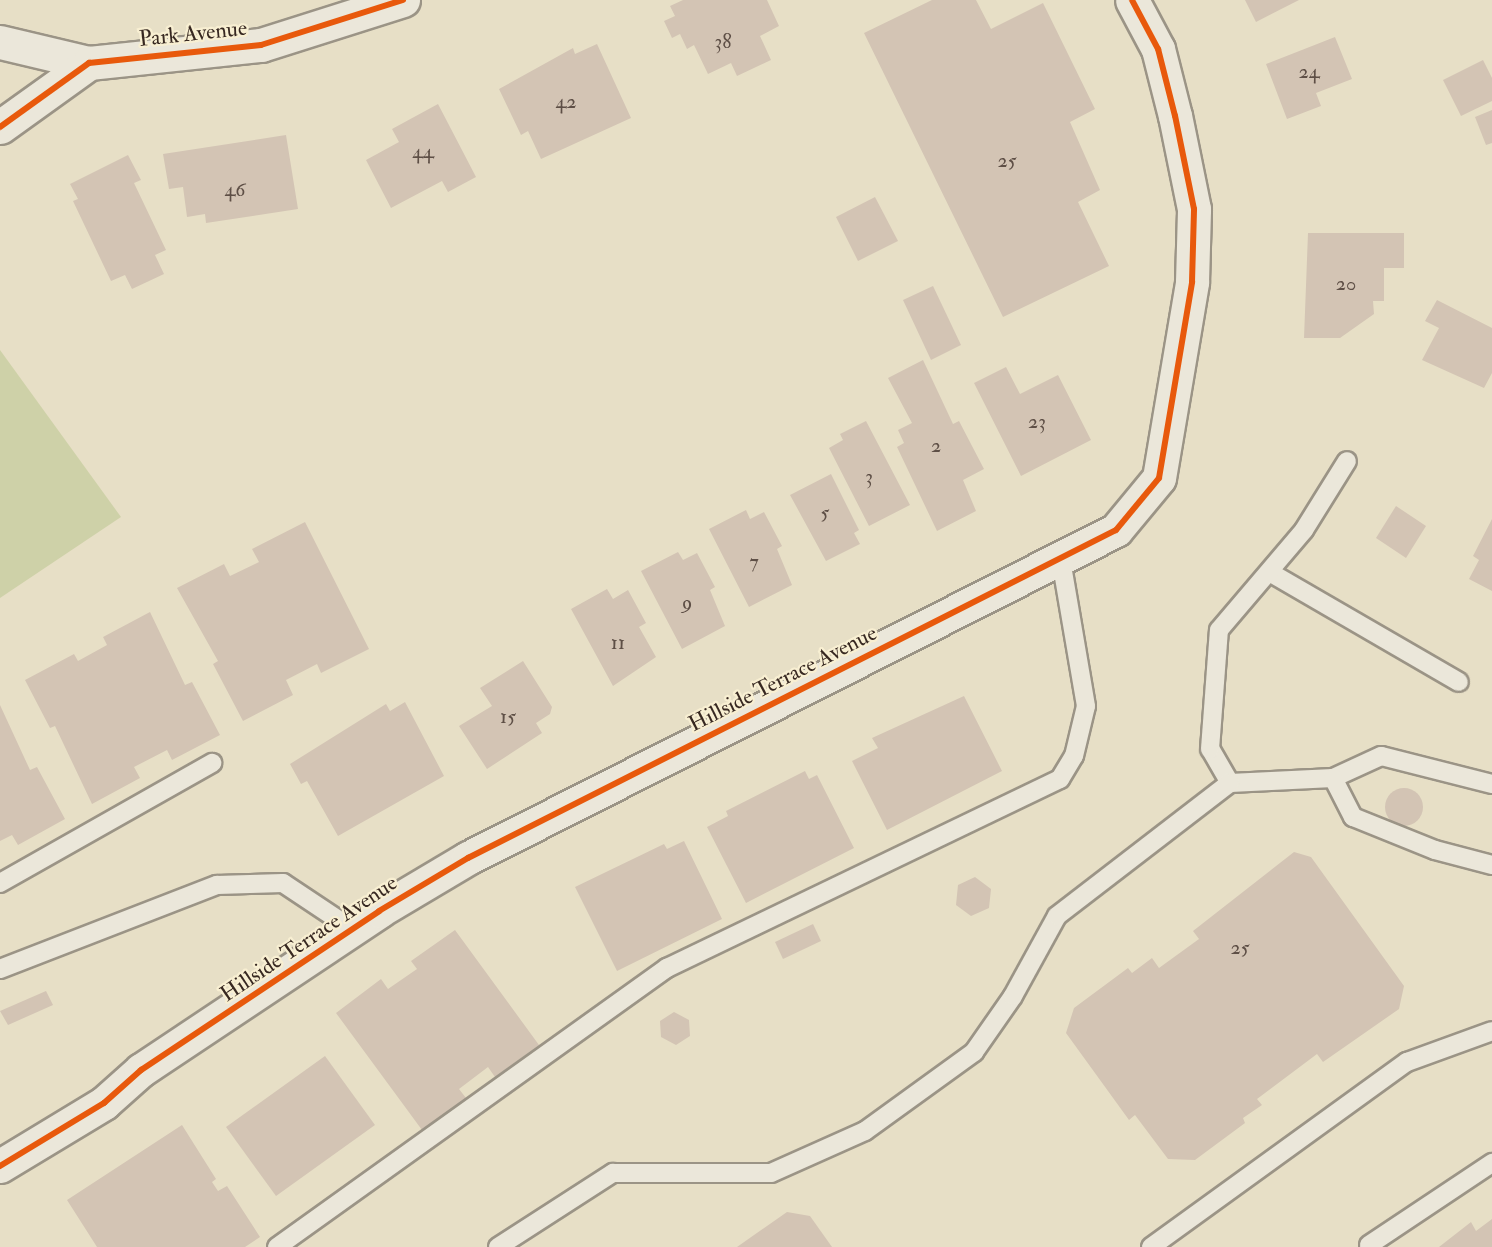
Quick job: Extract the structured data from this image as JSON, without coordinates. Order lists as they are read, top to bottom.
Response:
{
  "streets": {
    "street": ["Park Avenue", "Hillside Terrace Avenue"]
  },
  "house_numbers": [
    "38",
    "24",
    "42",
    "44",
    "25",
    "46",
    "20",
    "23",
    "2",
    "3",
    "5",
    "7",
    "9",
    "11",
    "15",
    "25"
  ]
}
